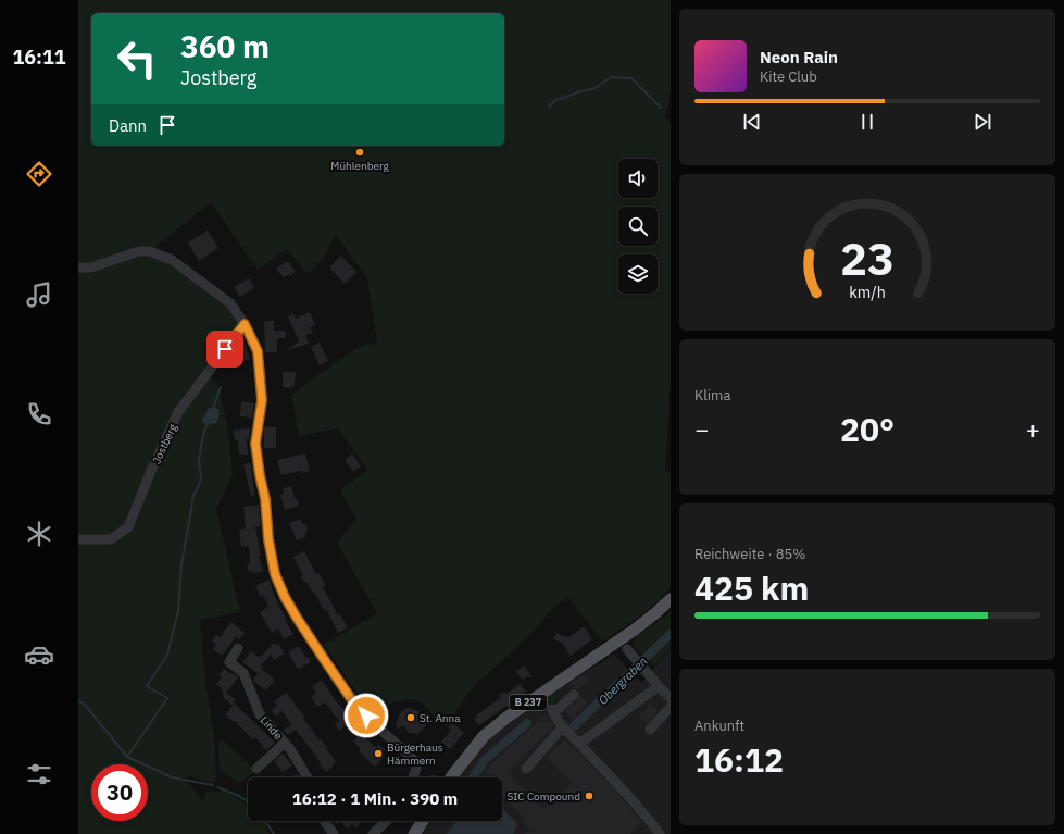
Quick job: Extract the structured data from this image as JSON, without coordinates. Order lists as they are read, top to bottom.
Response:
{
  "streets": {
    "main road": ["B 237"],
    "street": ["Jostberg", "Linde"]
  },
  "water": ["Obergraben"],
  "places": [
    "Mühlenberg",
    "St. Anna",
    "Bürgerhaus Hämmern",
    "SIC Compound"
  ],
  "page": {
    "tabs": "16:11",
    "turn": ["360 m", "Jostberg"],
    "song": ["Neon Rain", "Kite Club"],
    "then": "Dann",
    "tile": [
      "Klima",
      ["Reichweite · 85%", "425 km"],
      ["Ankunft", "16:12"]
    ],
    "heat": ["−", "20°", "+"],
    "limit": "30",
    "trip": "16:12 · 1 Min. · 390 m",
    "gauge": ["23", "km/h"]
  }
}
